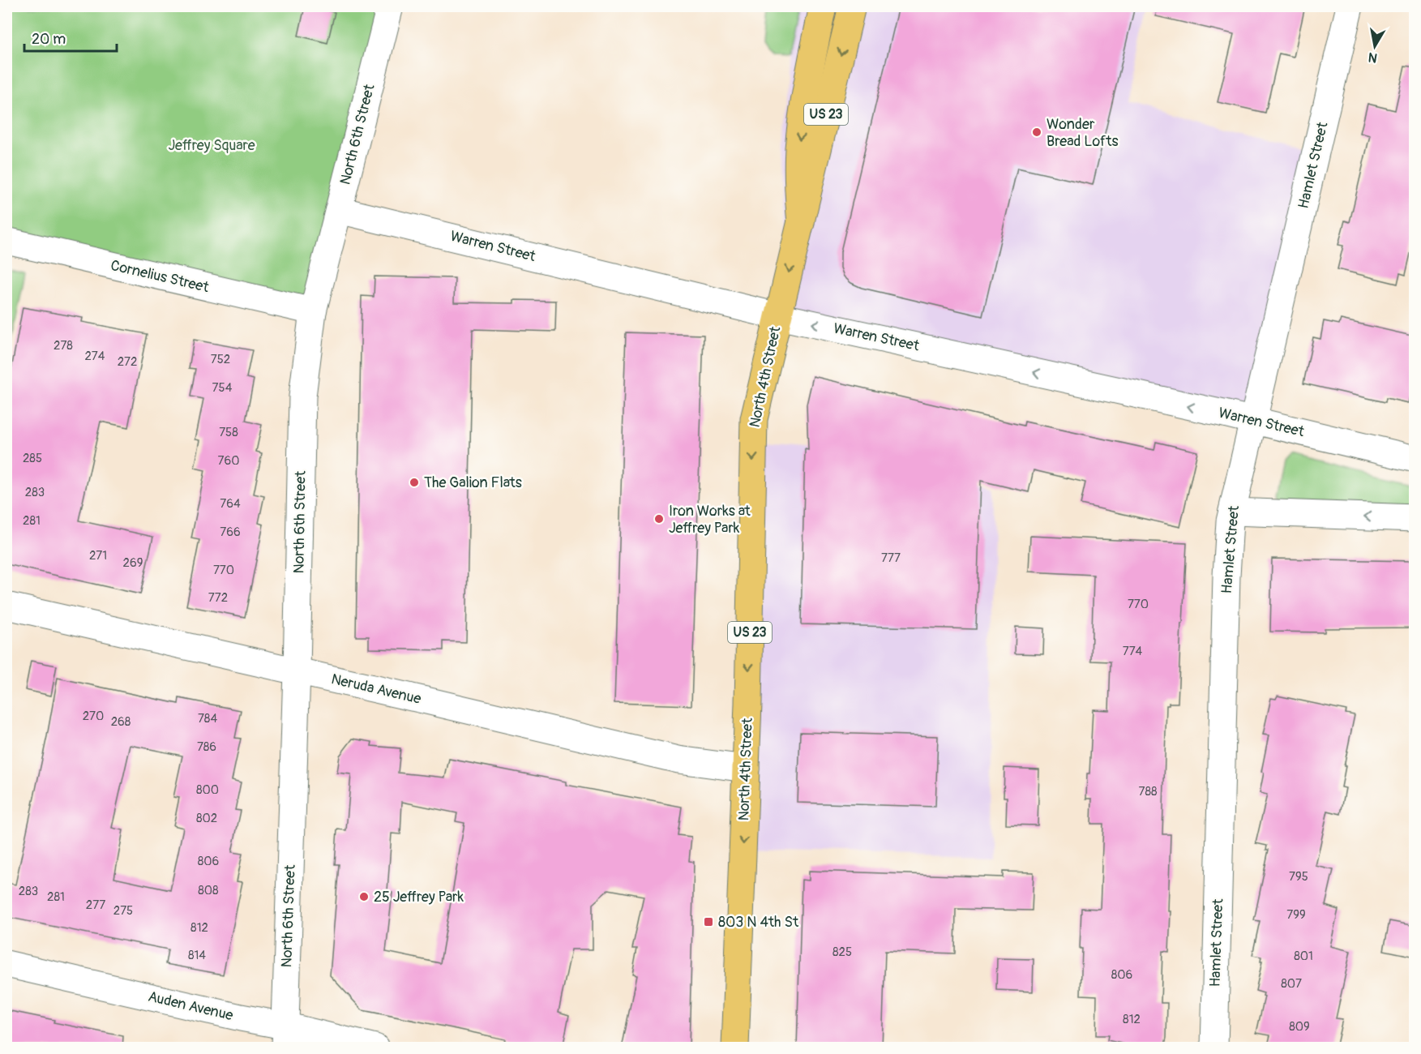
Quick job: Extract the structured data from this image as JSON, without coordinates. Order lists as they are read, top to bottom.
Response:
{
  "streets": {
    "main road": ["US 23", "North 4th Street"],
    "street": [
      "North 6th Street",
      "Hamlet Street",
      "Warren Street",
      "Cornelius Street",
      "Neruda Avenue",
      "Auden Avenue"
    ]
  },
  "crossings": [
    ["North 6th Street", "Warren Street"],
    ["North 6th Street", "Cornelius Street"],
    ["North 6th Street", "Neruda Avenue"],
    ["North 6th Street", "Auden Avenue"],
    ["Hamlet Street", "Warren Street"],
    ["Warren Street", "North 4th Street"],
    ["North 4th Street", "Neruda Avenue"]
  ],
  "one_way": ["Warren Street", "North 4th Street"],
  "parks": ["Jeffrey Square"],
  "places": {
    "other": [
      "Wonder Bread Lofts",
      "The Galion Flats",
      "Iron Works at Jeffrey Park",
      "25 Jeffrey Park"
    ],
    "transit": ["803 N 4th St"]
  },
  "house_numbers": [
    "278",
    "274",
    "752",
    "272",
    "754",
    "758",
    "285",
    "760",
    "283",
    "764",
    "281",
    "766",
    "271",
    "777",
    "269",
    "770",
    "772",
    "770",
    "774",
    "270",
    "784",
    "268",
    "786",
    "800",
    "788",
    "802",
    "806",
    "795",
    "808",
    "283",
    "281",
    "277",
    "275",
    "799",
    "812",
    "825",
    "814",
    "801",
    "806",
    "807",
    "812",
    "809"
  ],
  "scale_bar": "20 m",
  "north": "bottom"
}
